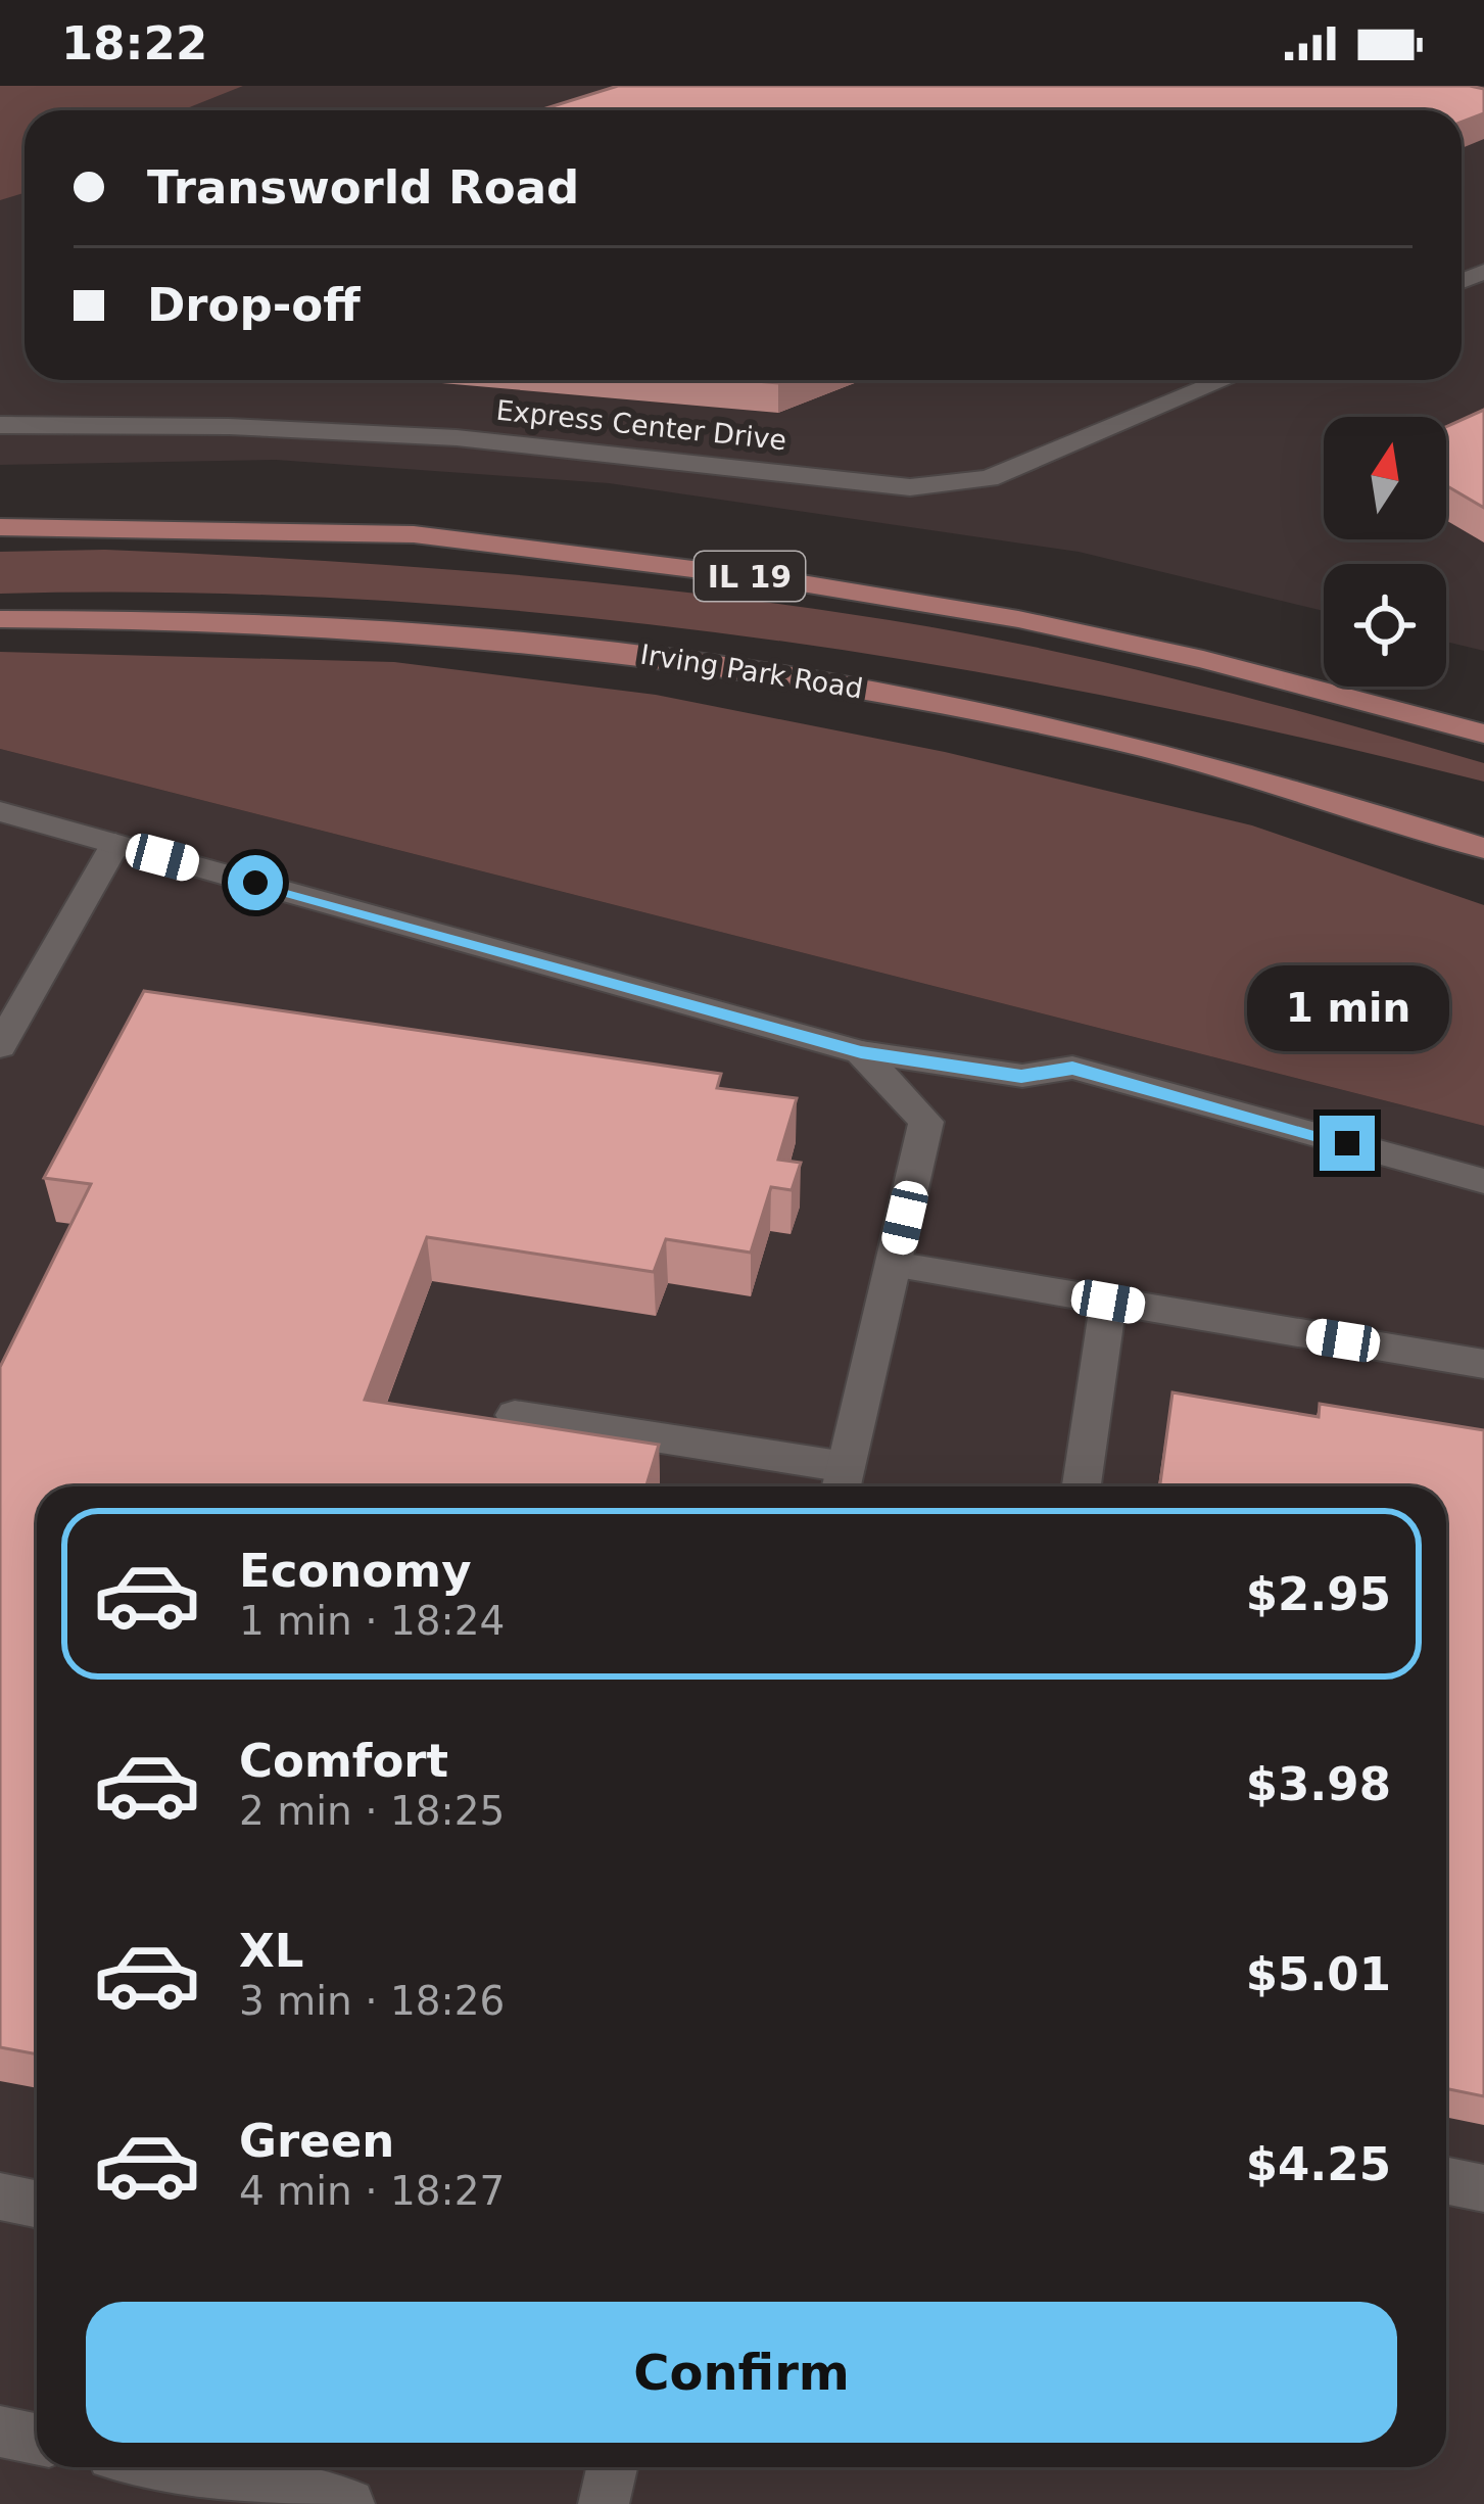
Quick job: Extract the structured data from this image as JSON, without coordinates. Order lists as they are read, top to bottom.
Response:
{
  "streets": {
    "main road": ["IL 19", "Irving Park Road"],
    "street": ["Express Center Drive"]
  },
  "north": "top",
  "page": {
    "status": "18:22",
    "banner": ["Transworld Road", "Drop-off"],
    "bubble": "1 min",
    "list": [
      {
        "name": "Economy",
        "note": "1 min · 18:24",
        "value": "$2.95"
      },
      {
        "name": "Comfort",
        "note": "2 min · 18:25",
        "value": "$3.98"
      },
      {
        "name": "XL",
        "note": "3 min · 18:26",
        "value": "$5.01"
      },
      {
        "name": "Green",
        "note": "4 min · 18:27",
        "value": "$4.25"
      }
    ],
    "buttons": "Confirm"
  }
}
